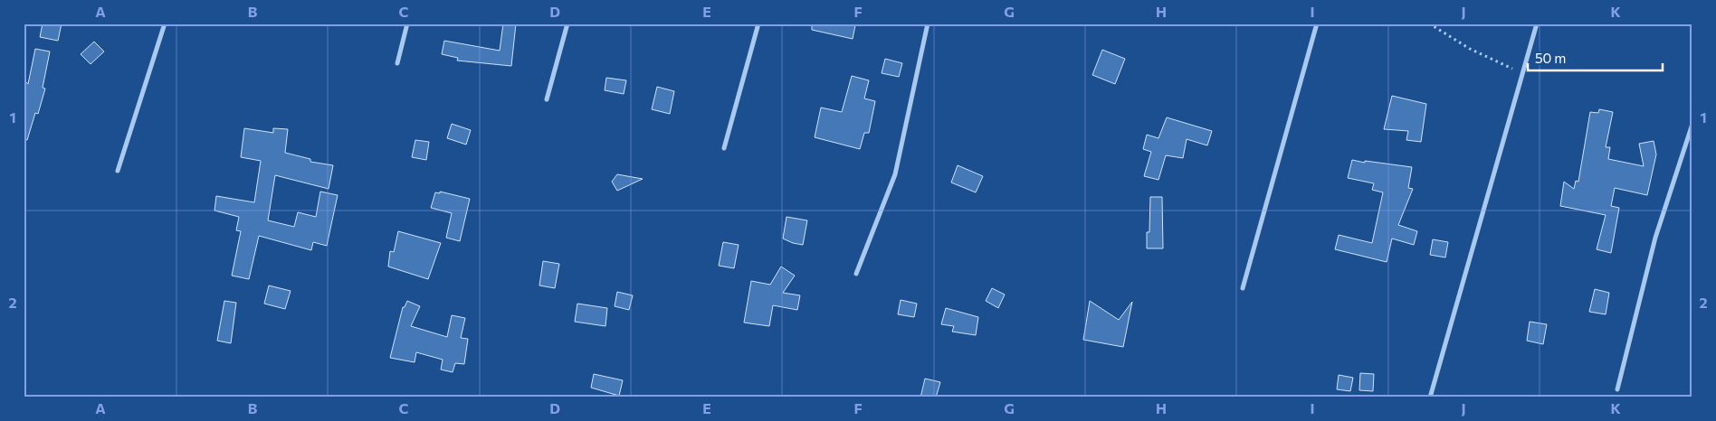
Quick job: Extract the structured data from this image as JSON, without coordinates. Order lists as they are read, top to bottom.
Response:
{
  "scale_bar": "50 m",
  "grid": {
    "columns": [
      "A",
      "B",
      "C",
      "D",
      "E",
      "F",
      "G",
      "H",
      "I",
      "J",
      "K"
    ],
    "rows": ["1", "2"]
  }
}
